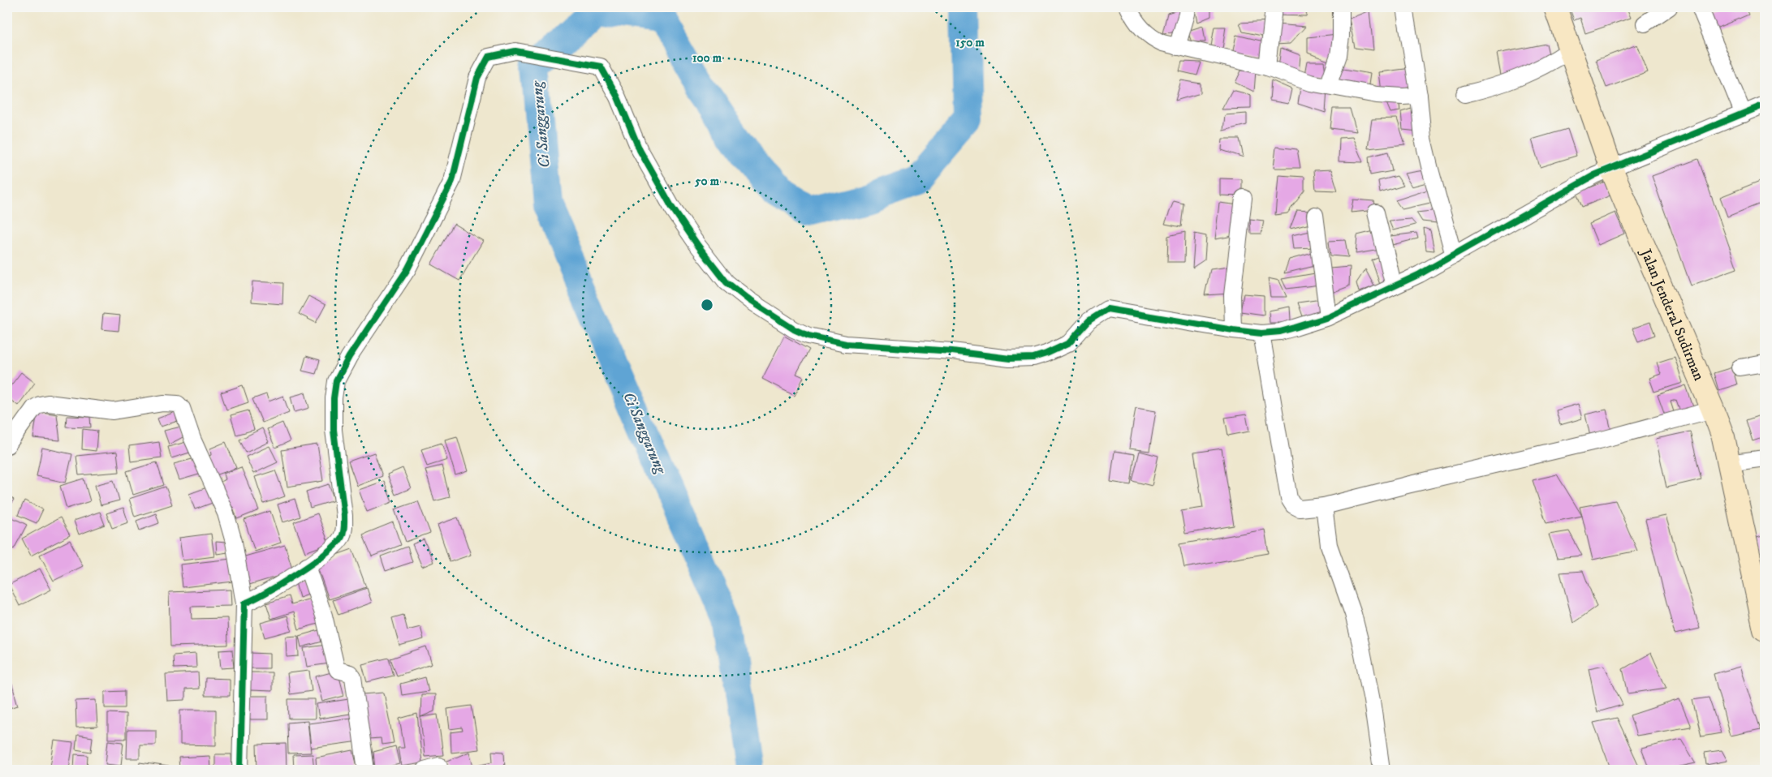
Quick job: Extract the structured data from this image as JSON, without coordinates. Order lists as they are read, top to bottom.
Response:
{
  "streets": {
    "main road": ["Jalan Jenderal Sudirman"]
  },
  "water": ["Ci Sanggarung"],
  "rings": ["150 m", "100 m", "50 m"]
}
